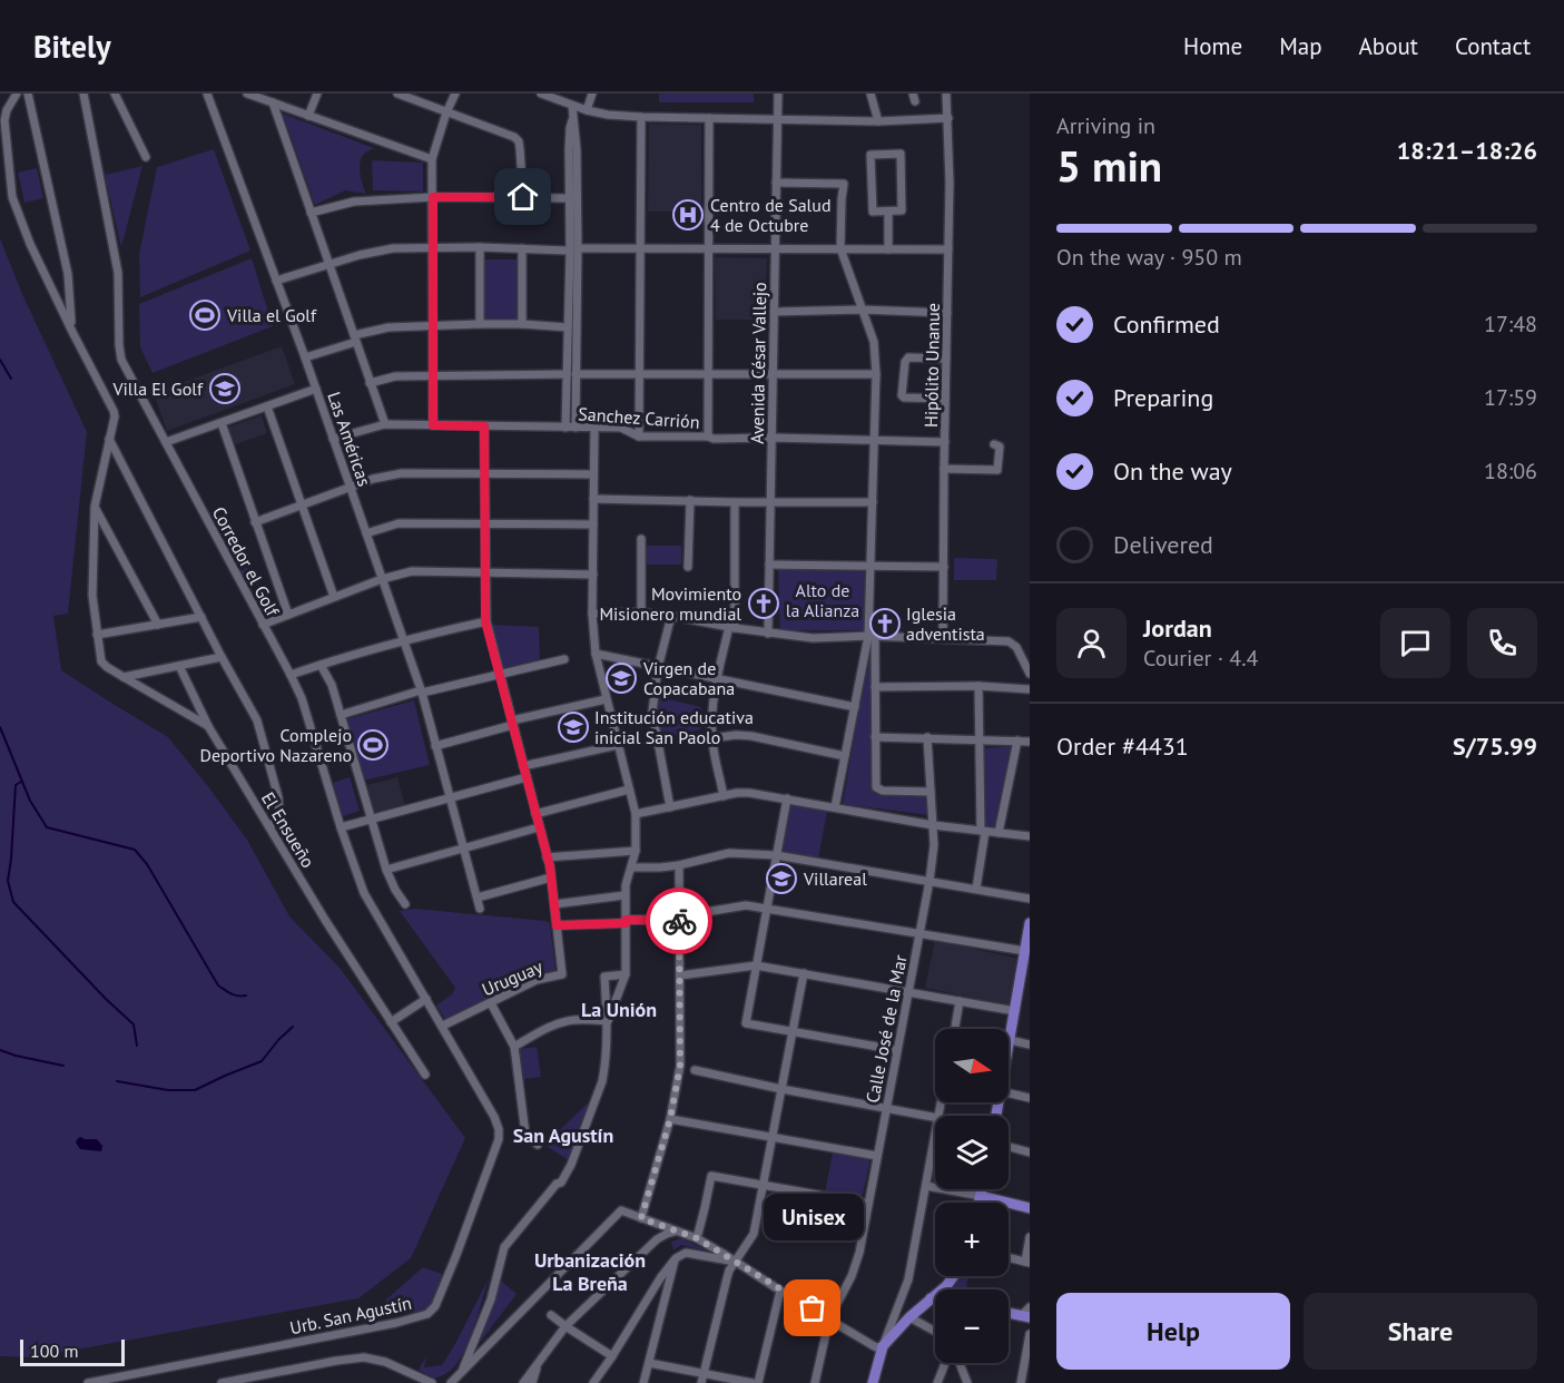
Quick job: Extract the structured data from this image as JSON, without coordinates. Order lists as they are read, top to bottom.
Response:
{
  "streets": {
    "street": [
      "Avenida César Vallejo",
      "Hipólito Unanue",
      "Sanchez Carrión",
      "Las Américas",
      "Corredor el Golf",
      "El Ensueño",
      "Uruguay",
      "Calle José de la Mar",
      "Urb. San Agustín"
    ]
  },
  "crossings": [
    ["Avenida César Vallejo", "Sanchez Carrión"],
    ["Hipólito Unanue", "Sanchez Carrión"],
    ["Sanchez Carrión", "Las Américas"],
    ["Sanchez Carrión", "Uruguay"],
    ["Corredor el Golf", "Uruguay"],
    ["Corredor el Golf", "Urb. San Agustín"],
    ["Uruguay", "Urb. San Agustín"]
  ],
  "districts": ["La Unión", "San Agustín", "Urbanización La Breña"],
  "parks": ["Alto de la Alianza"],
  "places": {
    "hospital": ["Centro de Salud 4 de Octubre"],
    "sports": ["Villa el Golf", "Complejo Deportivo Nazareno"],
    "school or university": [
      "Villa El Golf",
      "Virgen de Copacabana",
      "Institución educativa inicial San Paolo",
      "Villareal"
    ],
    "church": ["Movimiento Misionero mundial", "Iglesia adventista"],
    "other": ["Unisex"]
  },
  "scale_bar": "100 m",
  "north": "right",
  "page": {
    "header": "Bitely",
    "nav": [
      "Home",
      "Map",
      "About",
      "Contact"
    ],
    "heading": ["5 min", "Arriving in", "18:21–18:26"],
    "panel": [
      "Jordan",
      "Courier · 4.4",
      "Order #4431",
      "S/75.99"
    ],
    "bar": "On the way · 950 m",
    "list": [
      ["Confirmed", "17:48"],
      ["Preparing", "17:59"],
      ["On the way", "18:06"],
      "Delivered"
    ],
    "map_buttons": ["+", "−"],
    "bubble": "Unisex",
    "buttons": ["Help", "Share"],
    "scale": "100 m"
  }
}
